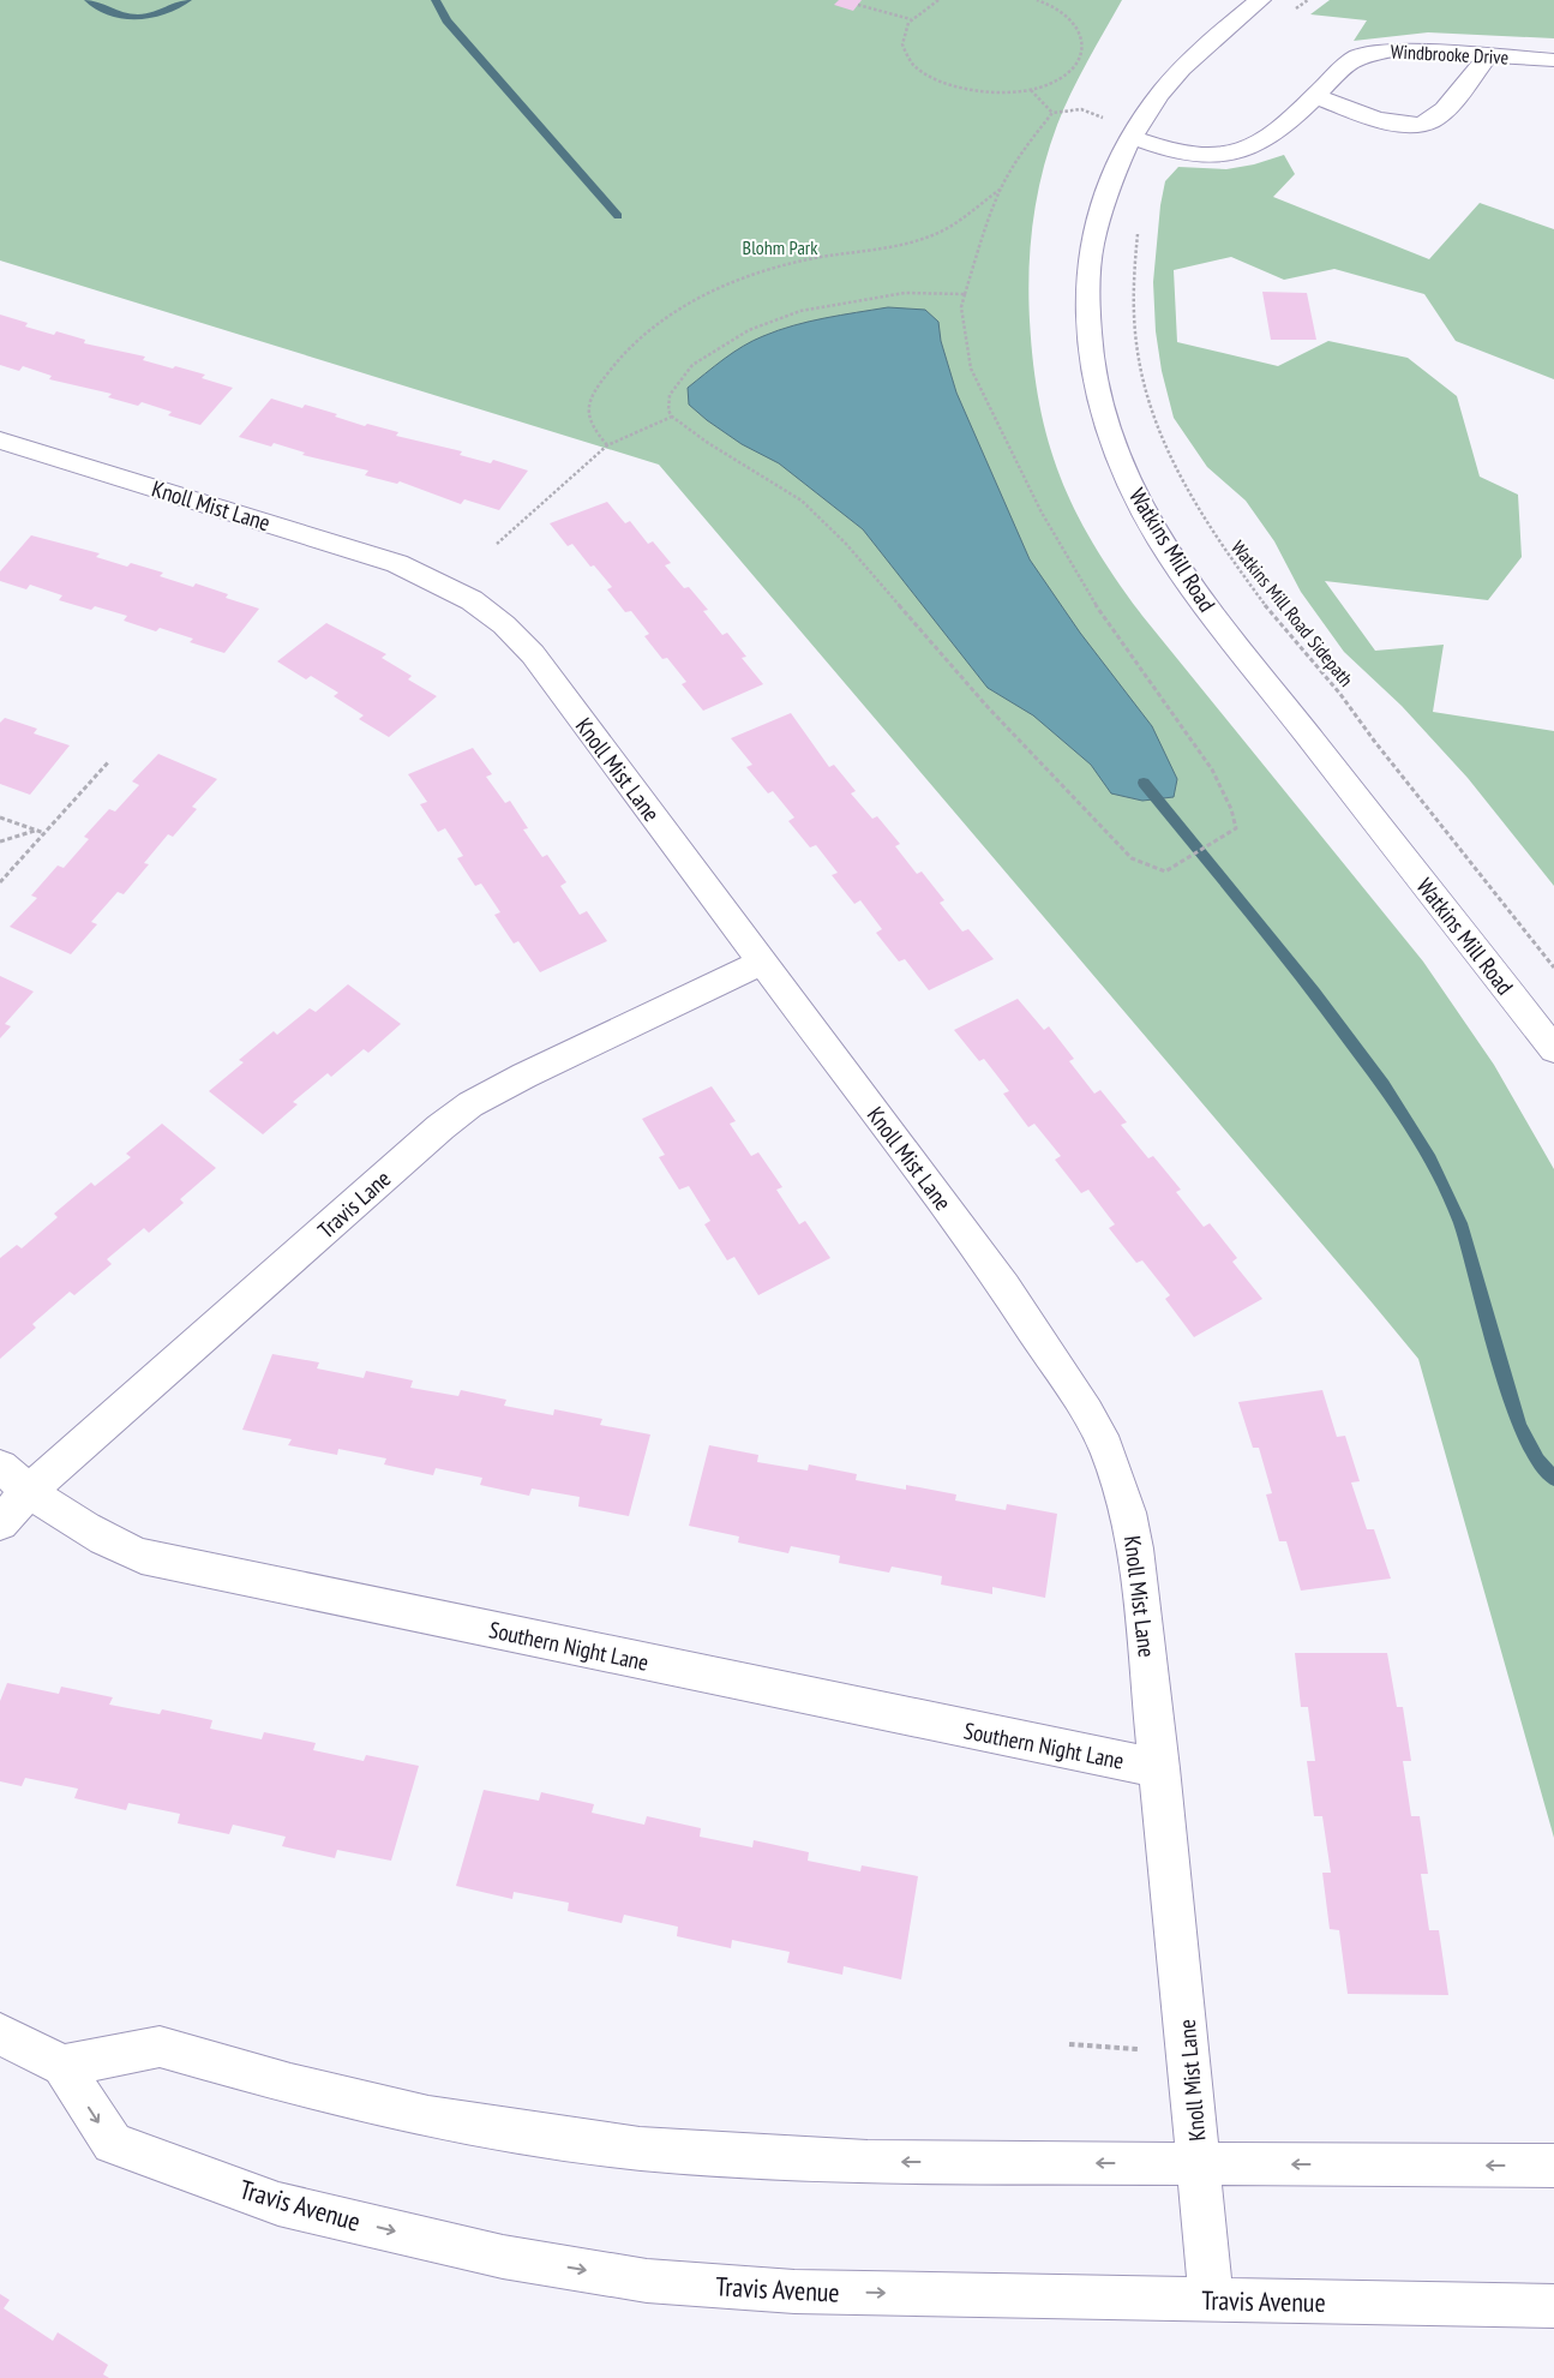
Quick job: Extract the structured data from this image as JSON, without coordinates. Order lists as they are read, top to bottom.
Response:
{
  "streets": {
    "street": [
      "Windbrooke Drive",
      "Knoll Mist Lane",
      "Watkins Mill Road",
      "Travis Lane",
      "Southern Night Lane",
      "Travis Avenue"
    ],
    "path": ["Watkins Mill Road Sidepath"]
  },
  "crossings": [
    ["Windbrooke Drive", "Watkins Mill Road"],
    ["Knoll Mist Lane", "Travis Lane"],
    ["Knoll Mist Lane", "Southern Night Lane"],
    ["Knoll Mist Lane", "Travis Avenue"],
    ["Travis Lane", "Southern Night Lane"]
  ],
  "parks": ["Blohm Park"]
}
